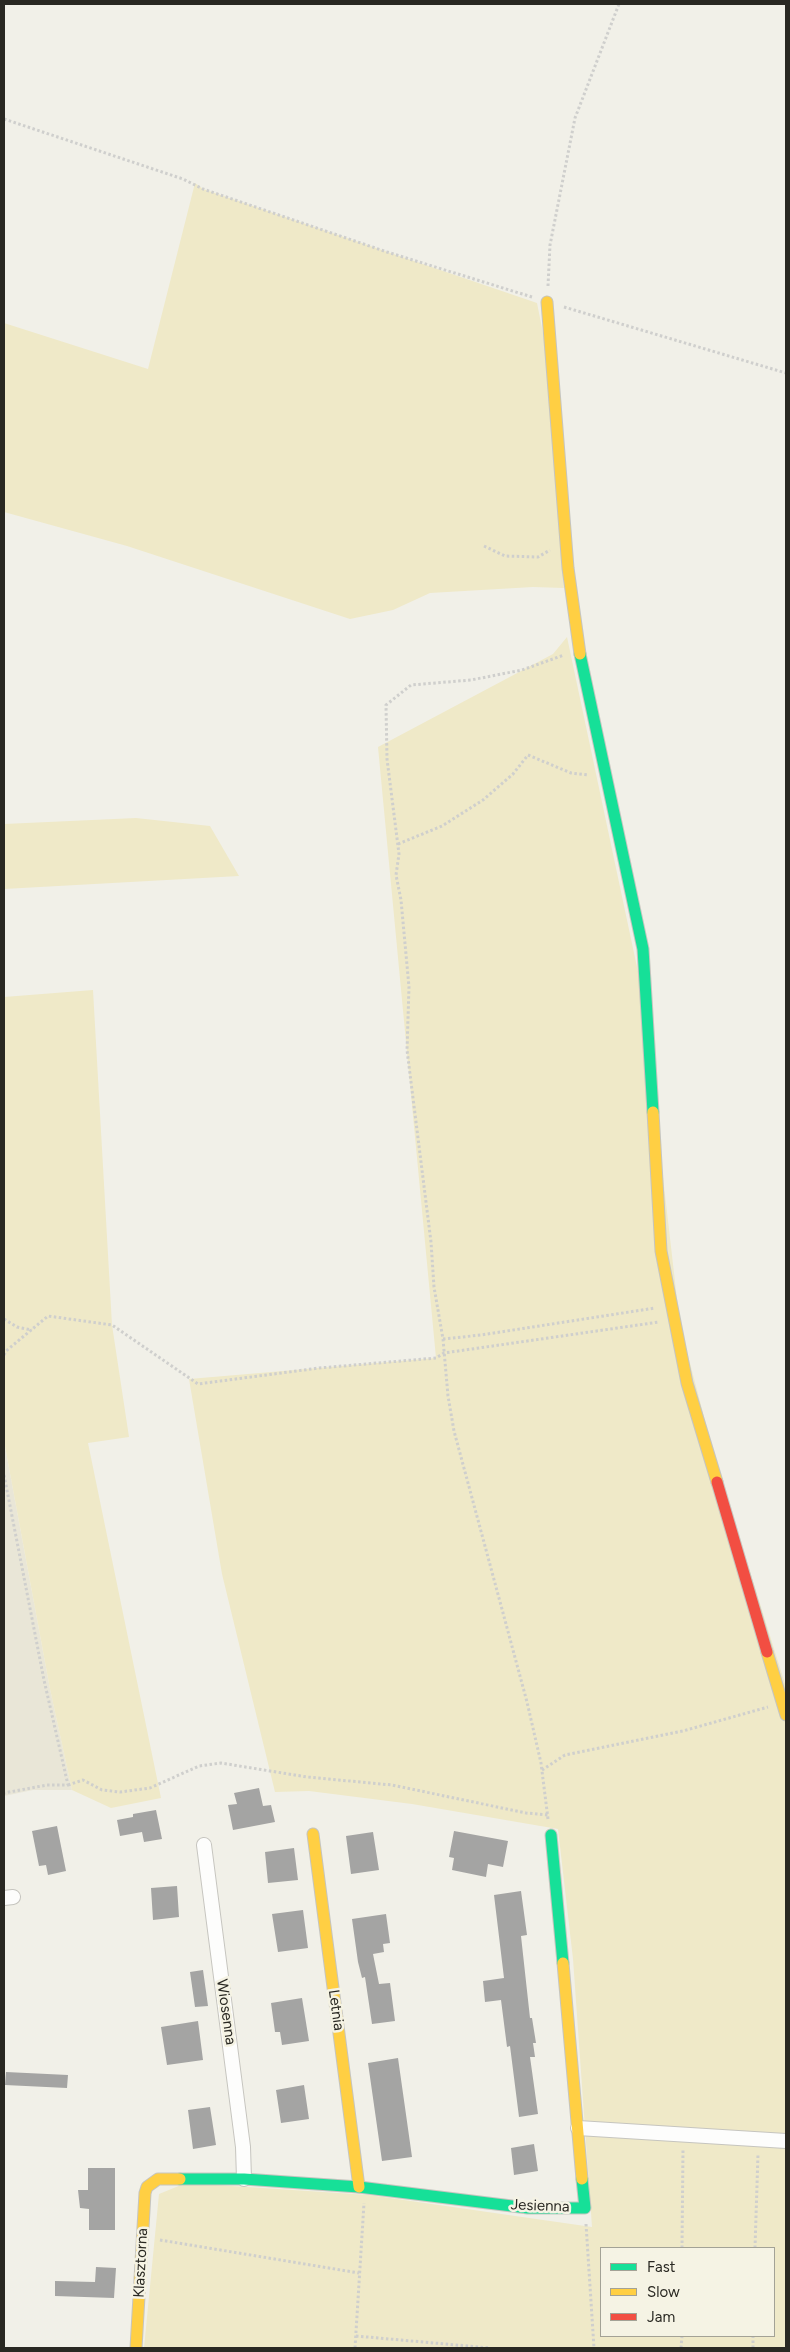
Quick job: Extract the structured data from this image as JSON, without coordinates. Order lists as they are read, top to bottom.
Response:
{
  "streets": {
    "street": [
      "Letnia",
      "Wiosenna",
      "Jesienna",
      "Klasztorna"
    ]
  },
  "crossings": [
    ["Letnia", "Jesienna"],
    ["Wiosenna", "Jesienna"],
    ["Jesienna", "Klasztorna"]
  ],
  "legend": ["Fast", "Slow", "Jam"]
}
